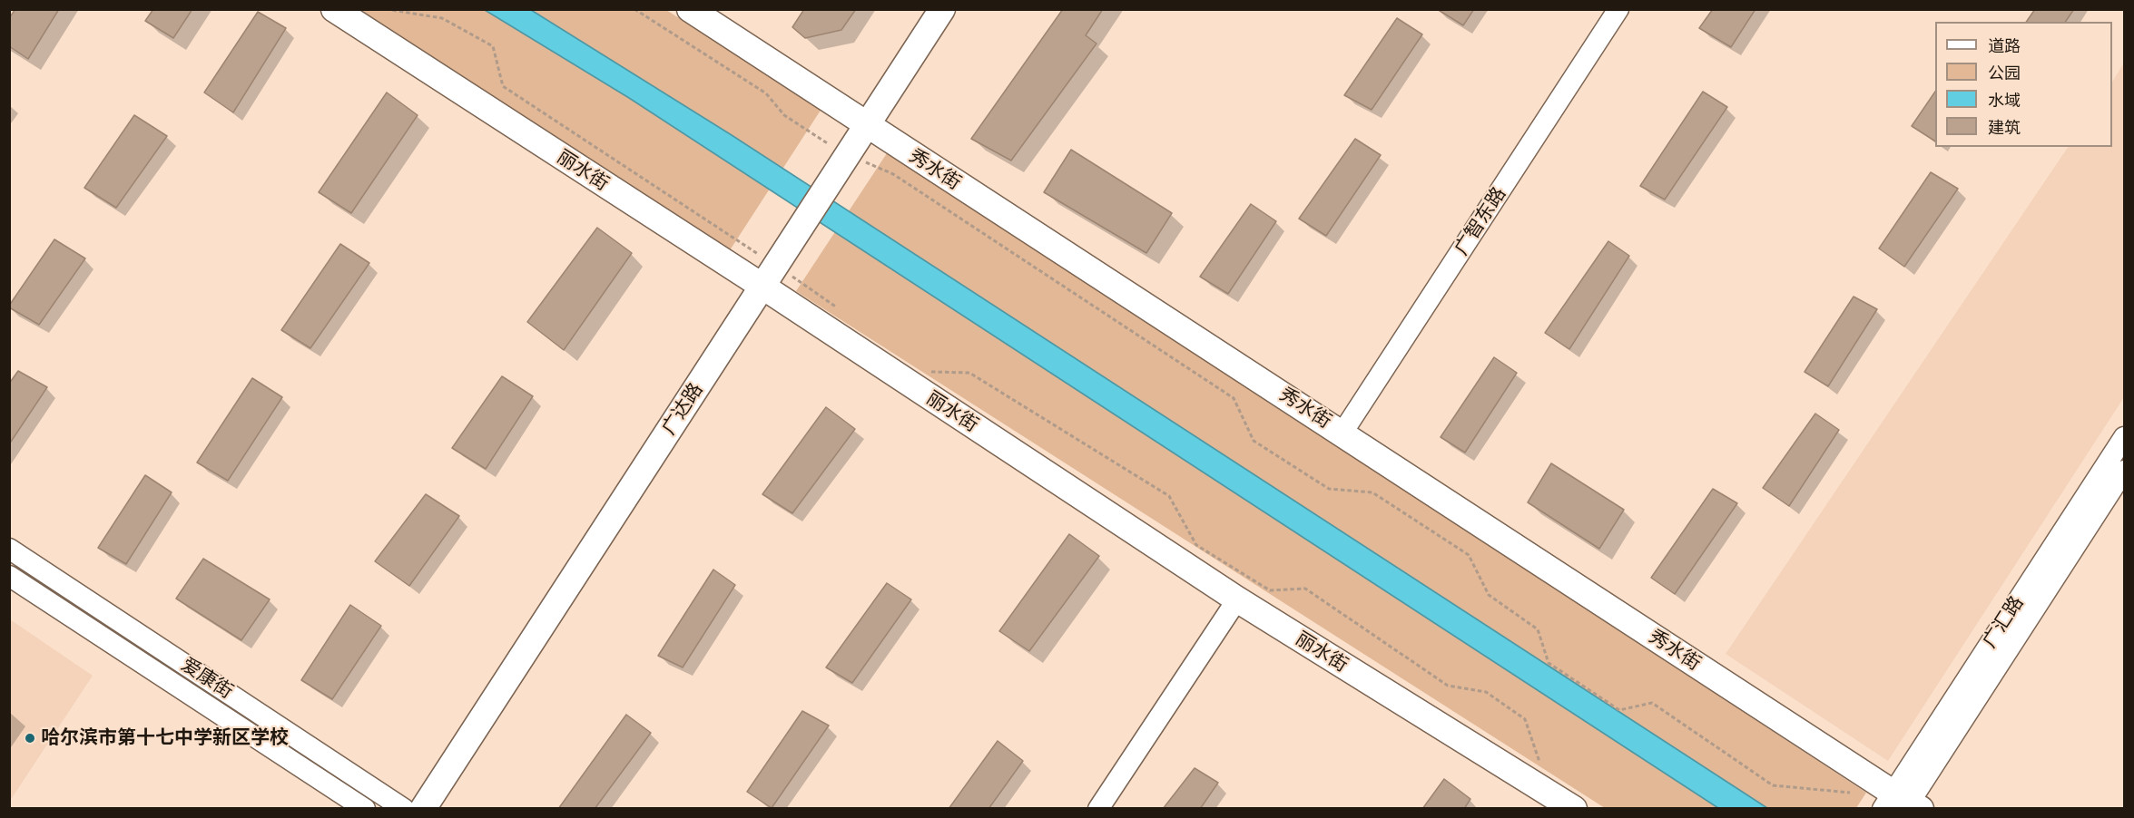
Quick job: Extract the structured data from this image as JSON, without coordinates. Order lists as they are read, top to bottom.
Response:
{
  "streets": {
    "main road": ["秀水街", "丽水街", "广达路"],
    "street": ["广智东路", "广汇路", "爱康街"]
  },
  "crossings": [
    ["秀水街", "广智东路"],
    ["秀水街", "广达路"],
    ["秀水街", "广汇路"],
    ["丽水街", "广达路"],
    ["广达路", "爱康街"]
  ],
  "places": ["哈尔滨市第十七中学新区学校"],
  "legend": [
    "道路",
    "公园",
    "水域",
    "建筑"
  ]
}
